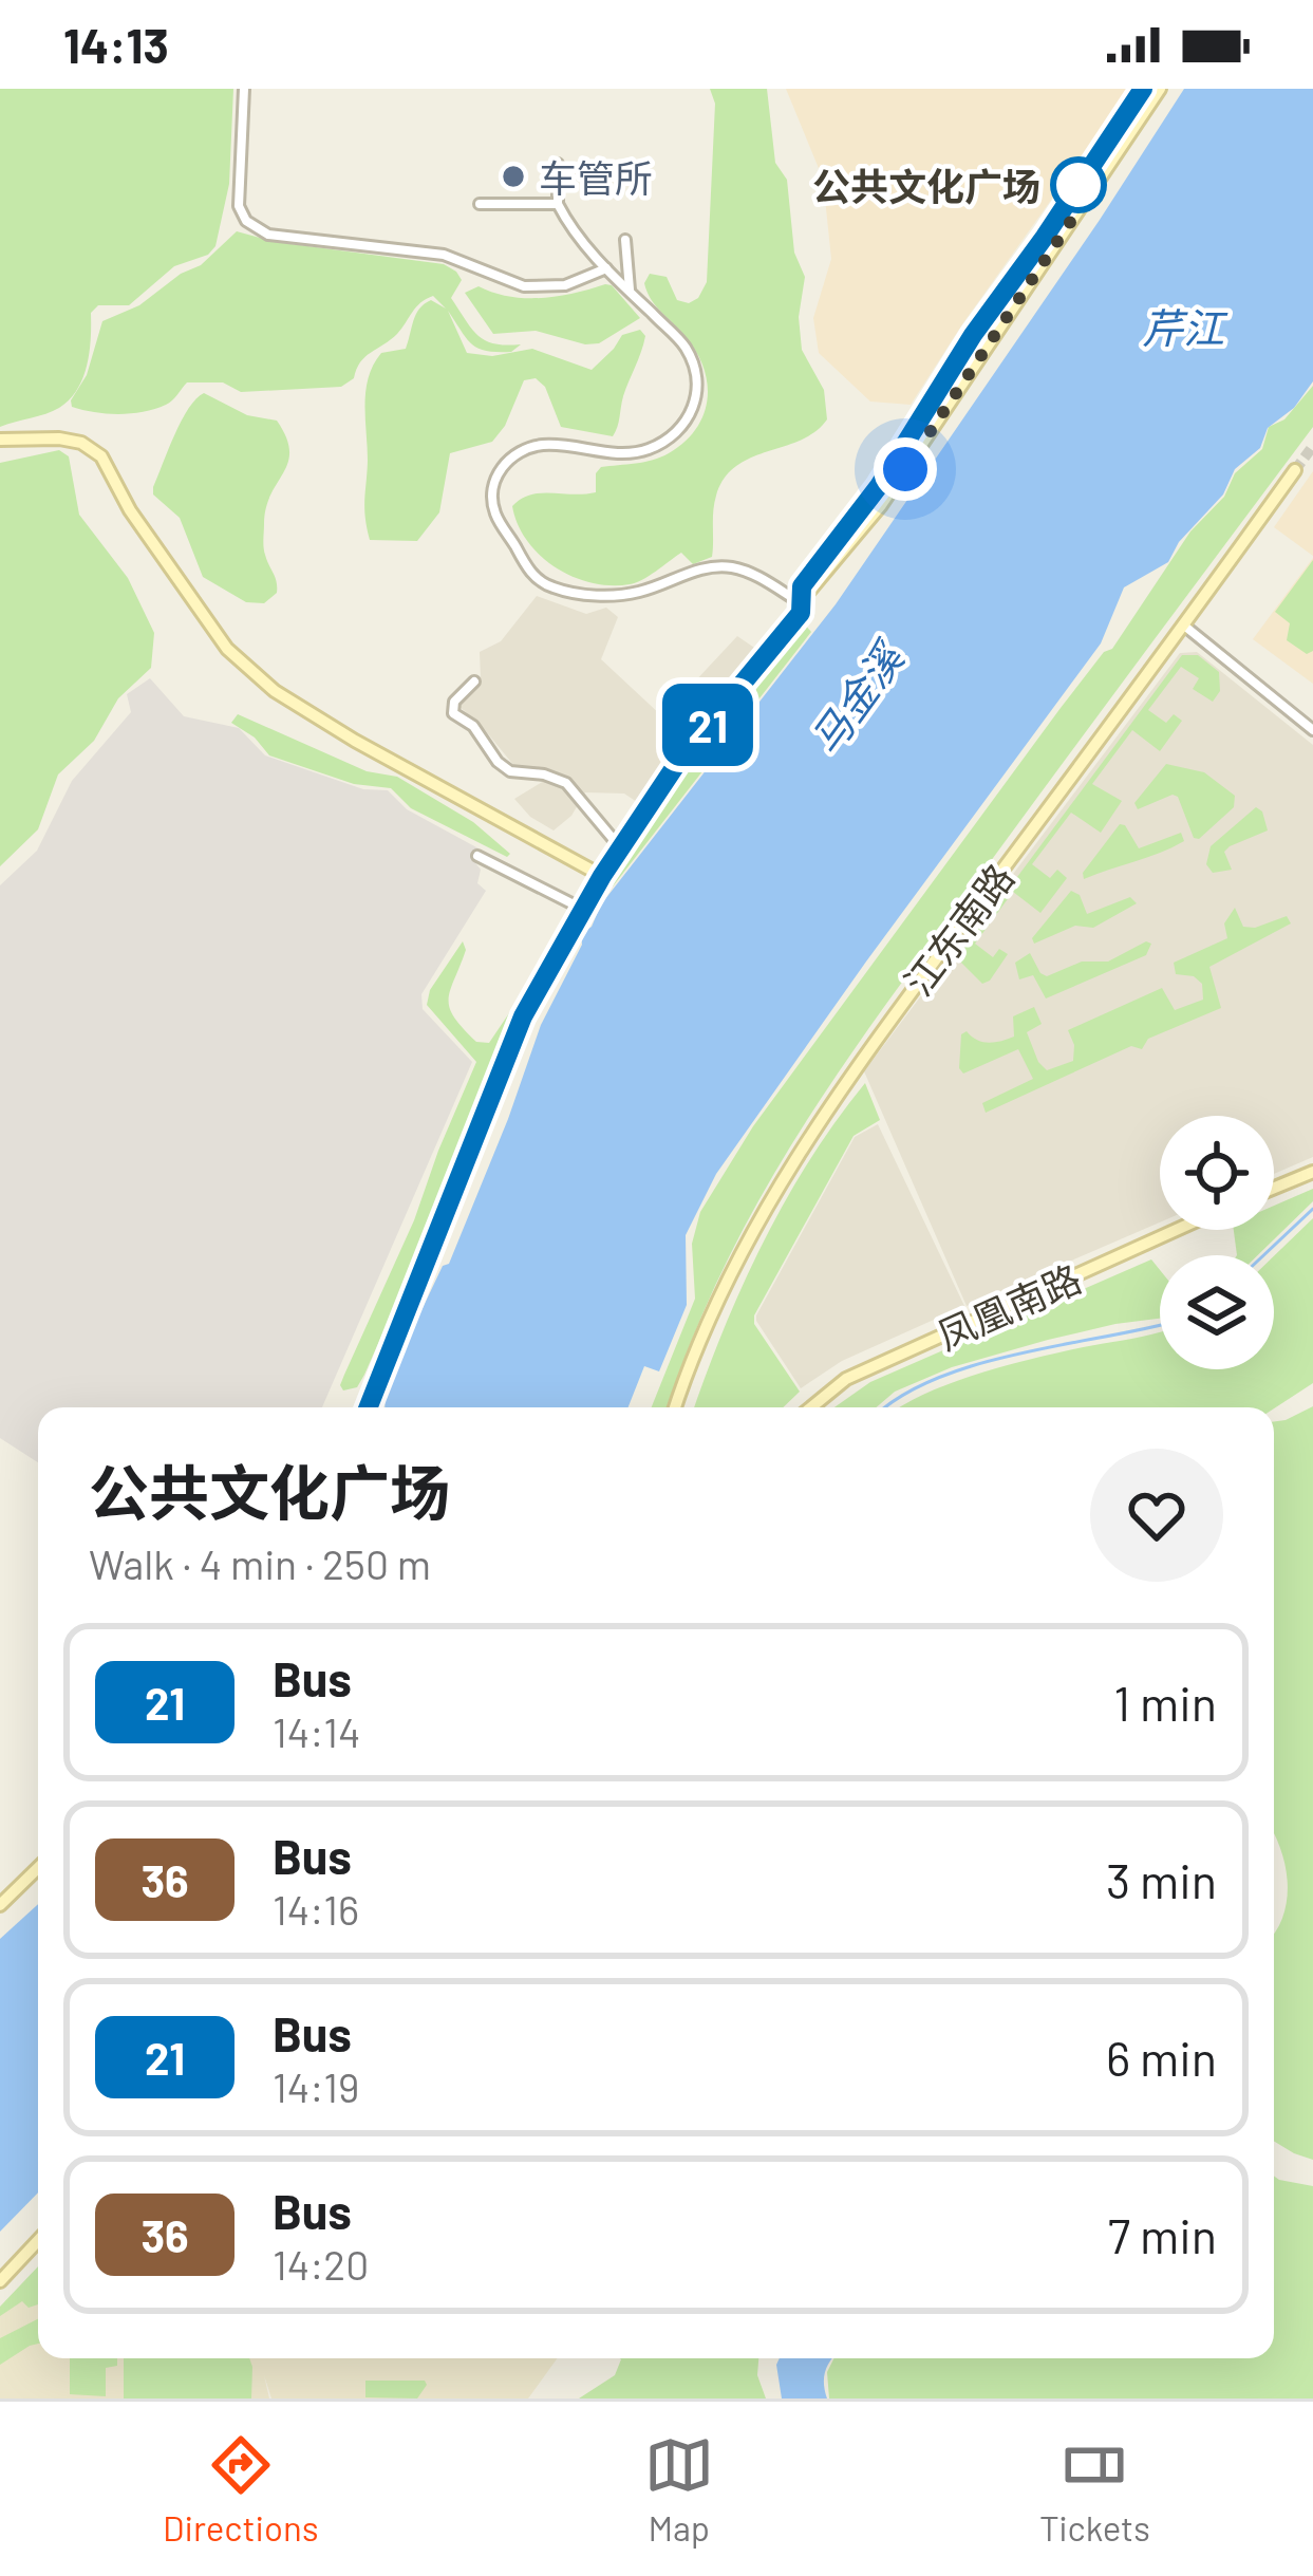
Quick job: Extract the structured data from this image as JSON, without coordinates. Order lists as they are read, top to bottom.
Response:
{
  "streets": {
    "main road": ["江东南路", "凤凰南路"]
  },
  "water": ["芹江", "马金溪"],
  "places": ["车管所", "公共文化广场"],
  "lines": ["bus line 21"],
  "page": {
    "status": "14:13",
    "on_map": "21",
    "heading": ["公共文化广场", "Walk · 4 min · 250 m"],
    "list": [
      {
        "mark": "21",
        "name": "Bus",
        "note": "14:14",
        "value": "1 min"
      },
      {
        "mark": "36",
        "name": "Bus",
        "note": "14:16",
        "value": "3 min"
      },
      {
        "mark": "21",
        "name": "Bus",
        "note": "14:19",
        "value": "6 min"
      },
      {
        "mark": "36",
        "name": "Bus",
        "note": "14:20",
        "value": "7 min"
      }
    ],
    "tabs": ["Directions", "Map", "Tickets"]
  }
}
